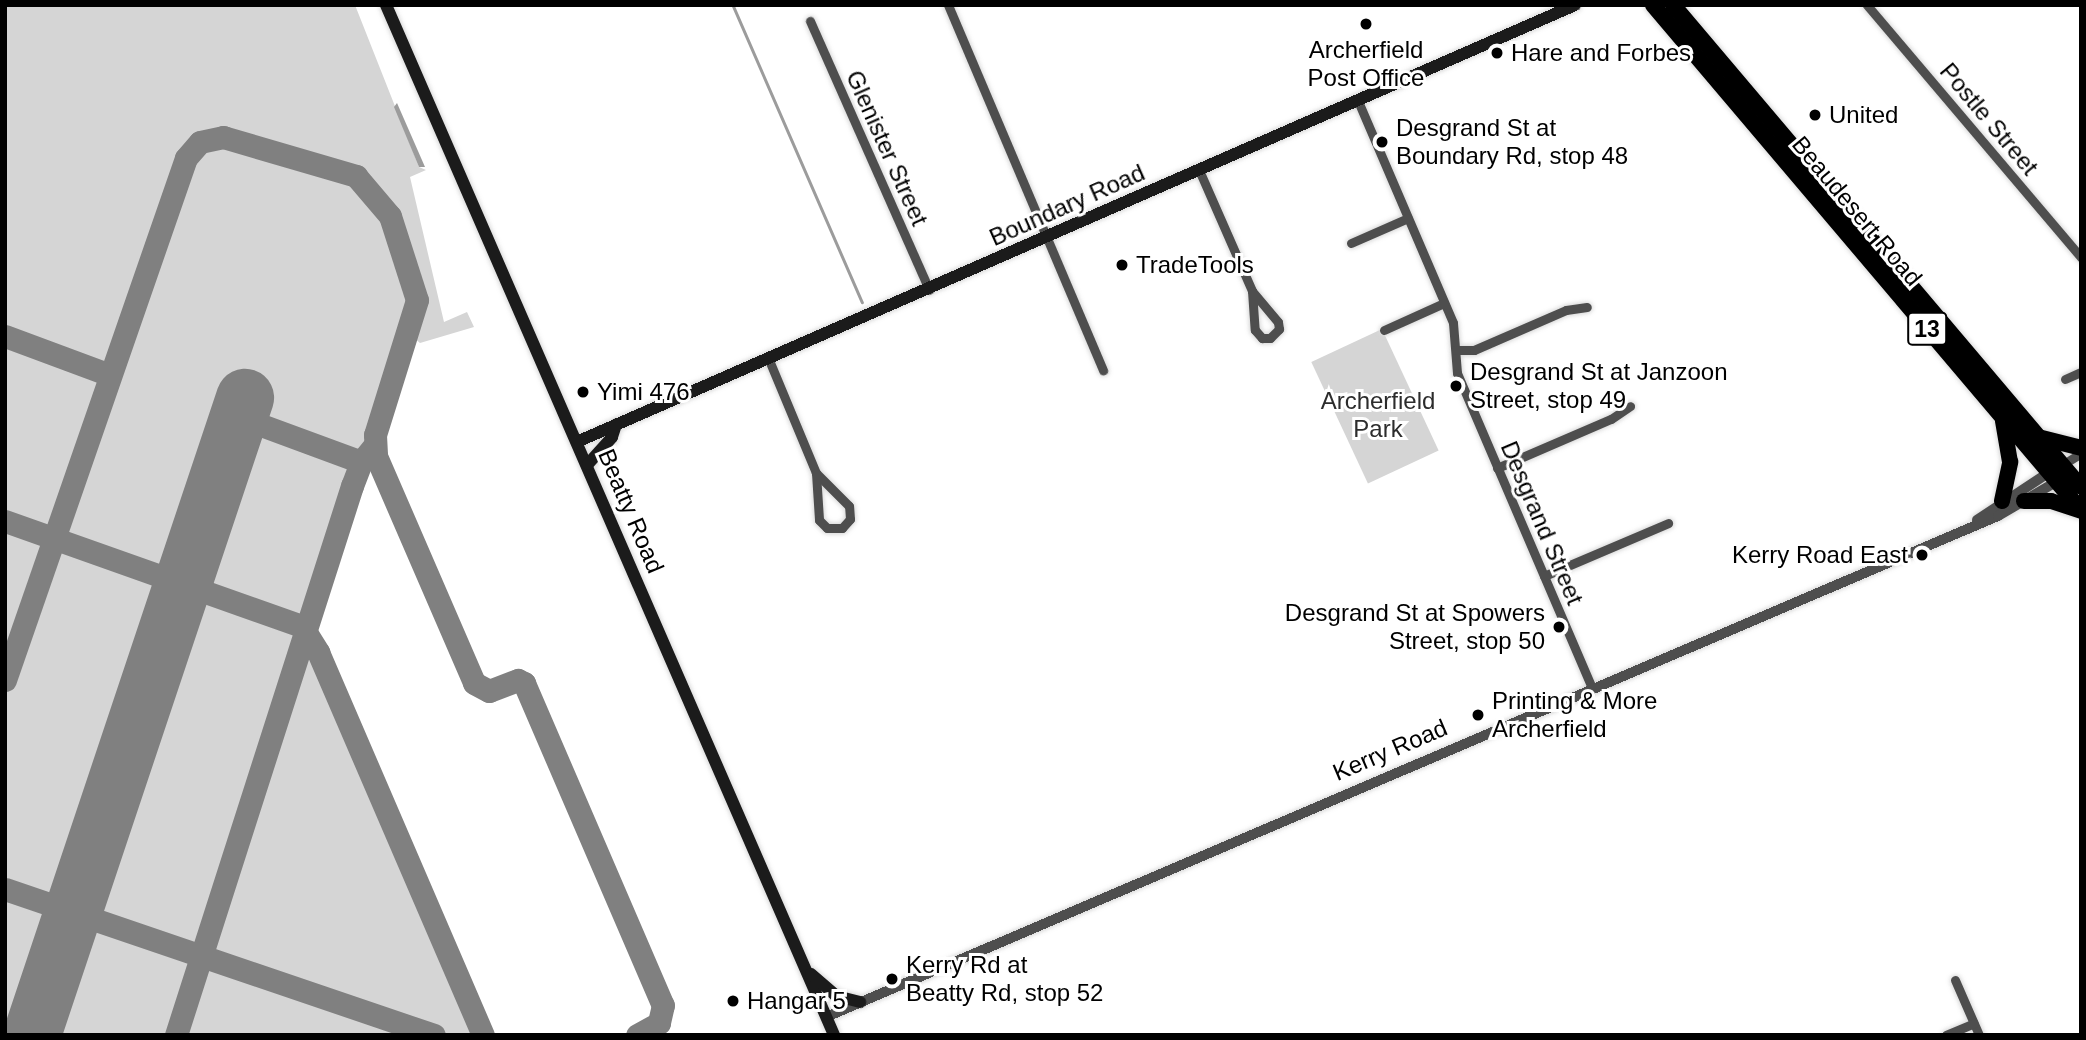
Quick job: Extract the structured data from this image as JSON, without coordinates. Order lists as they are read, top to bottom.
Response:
{
  "streets": {
    "highway": ["Beaudesert Road", "13"],
    "main road": ["Boundary Road", "Beatty Road"],
    "street": [
      "Postle Street",
      "Glenister Street",
      "Desgrand Street",
      "Kerry Road"
    ]
  },
  "crossings": [
    ["Glenister Street", "Boundary Road"],
    ["Boundary Road", "Beatty Road"],
    ["Boundary Road", "Desgrand Street"],
    ["Beaudesert Road", "Kerry Road"],
    ["Beatty Road", "Kerry Road"],
    ["Desgrand Street", "Kerry Road"]
  ],
  "parks": ["Archerfield Park"],
  "places": [
    "Archerfield Post Office",
    "Hare and Forbes",
    "United",
    "Desgrand St at Boundary Rd, stop 48",
    "TradeTools",
    "Desgrand St at Janzoon Street, stop 49",
    "Yimi 476",
    "Kerry Road East",
    "Desgrand St at Spowers Street, stop 50",
    "Printing & More Archerfield",
    "Kerry Rd at Beatty Rd, stop 52",
    "Hangar 5"
  ]
}
